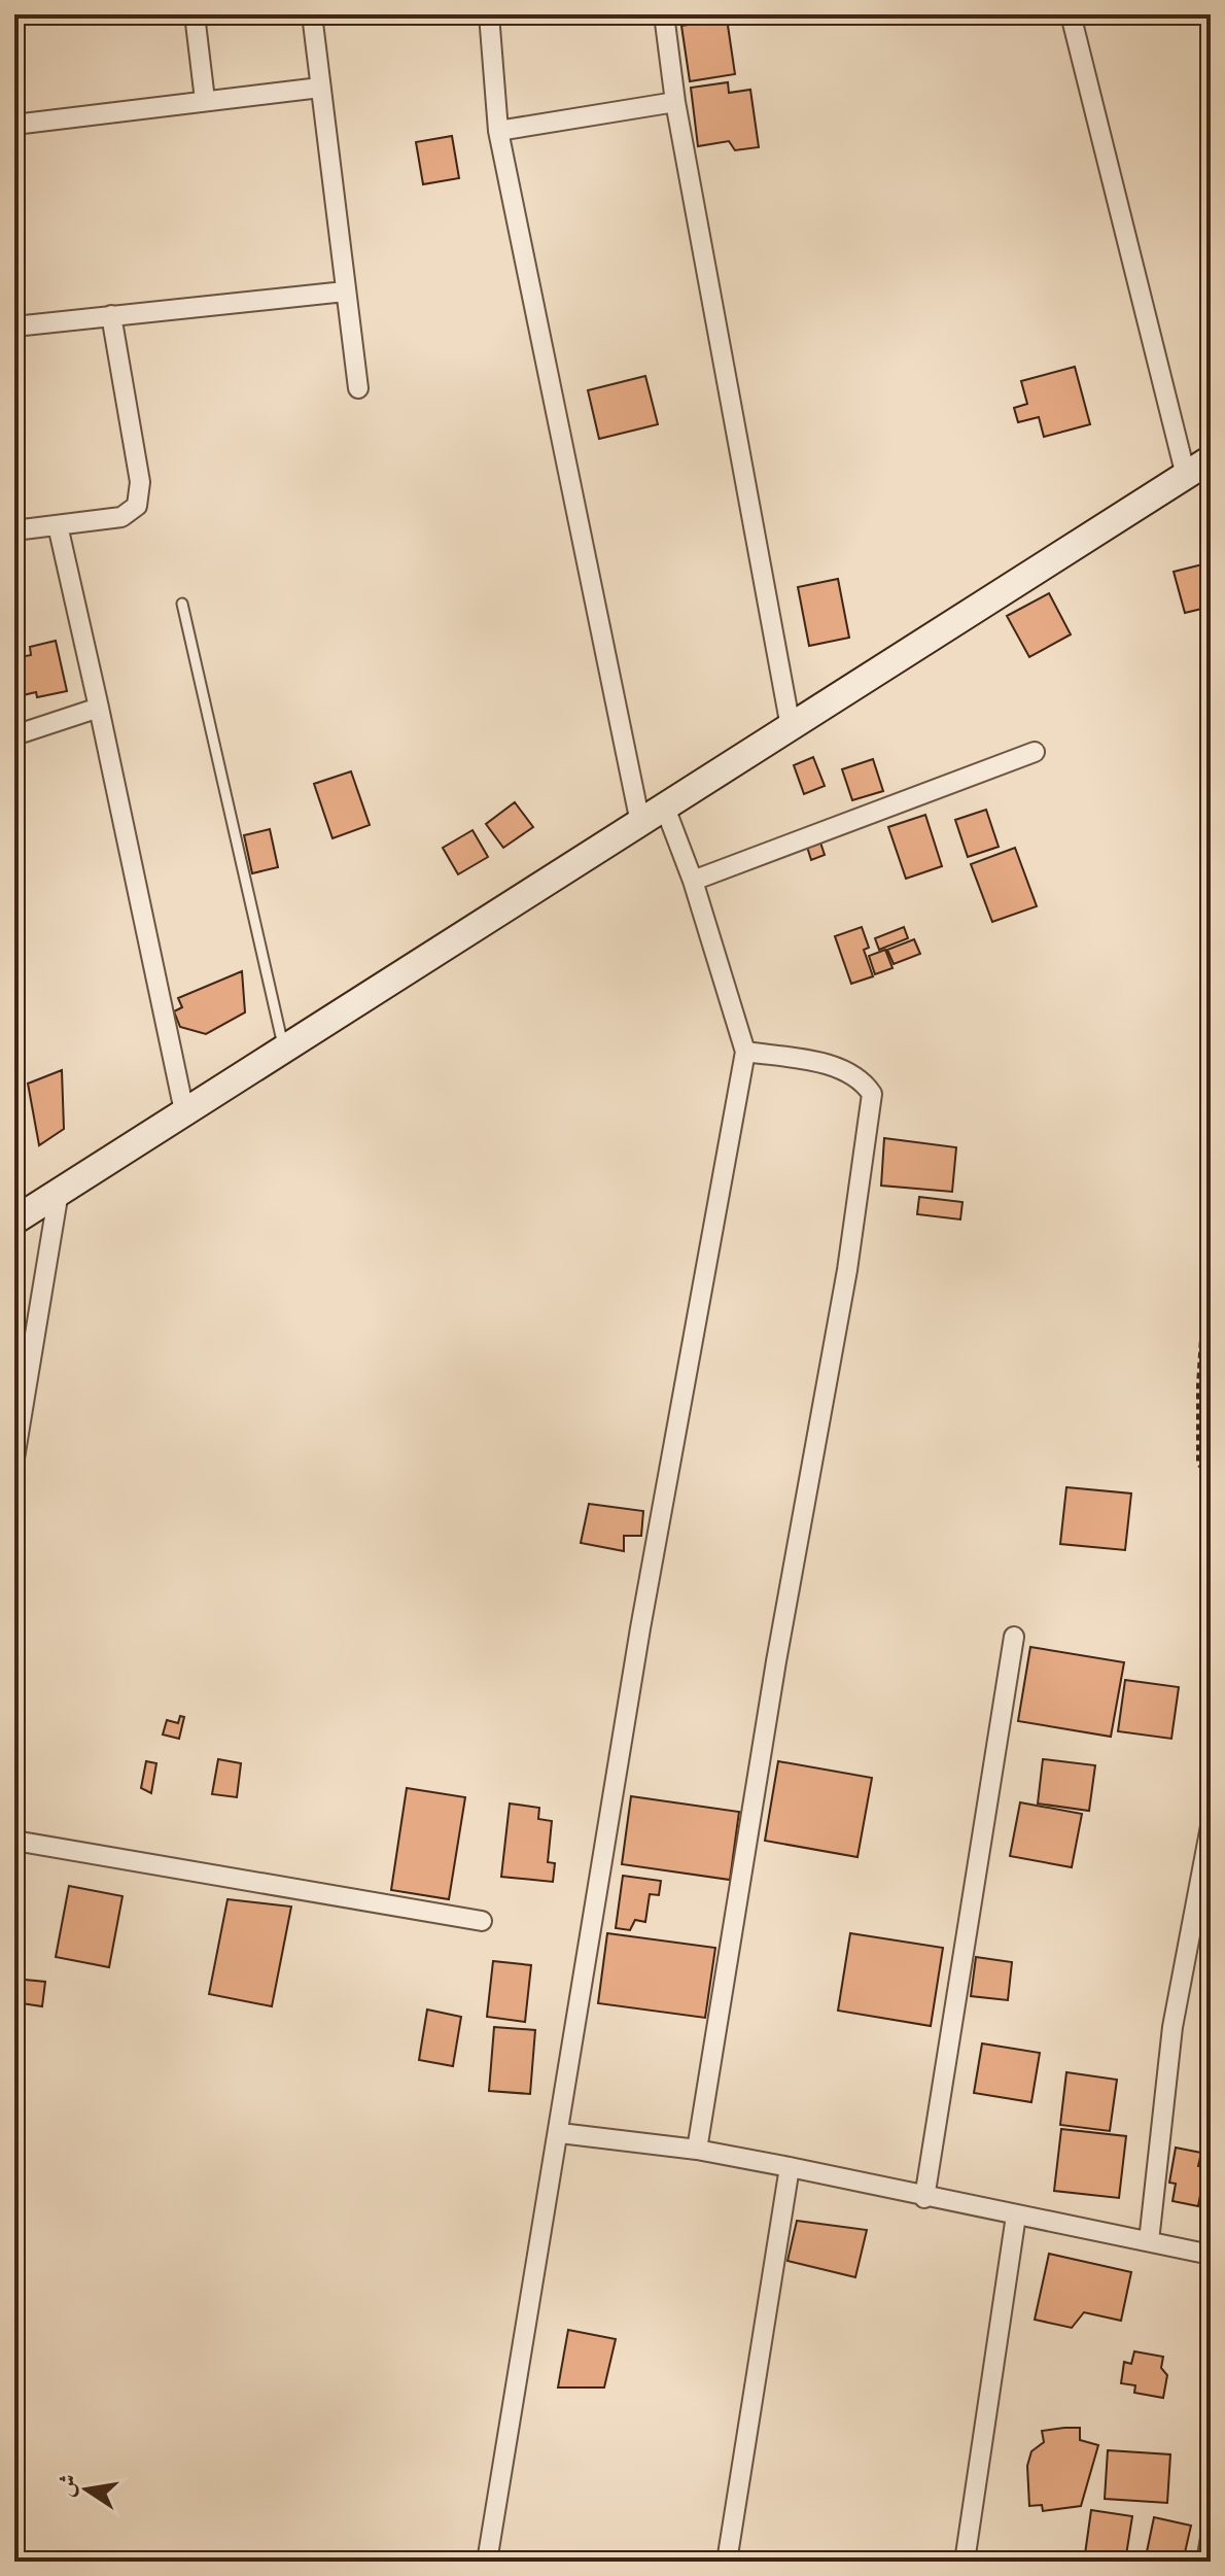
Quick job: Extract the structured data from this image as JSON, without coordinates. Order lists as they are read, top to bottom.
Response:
{
  "north": "left"
}
